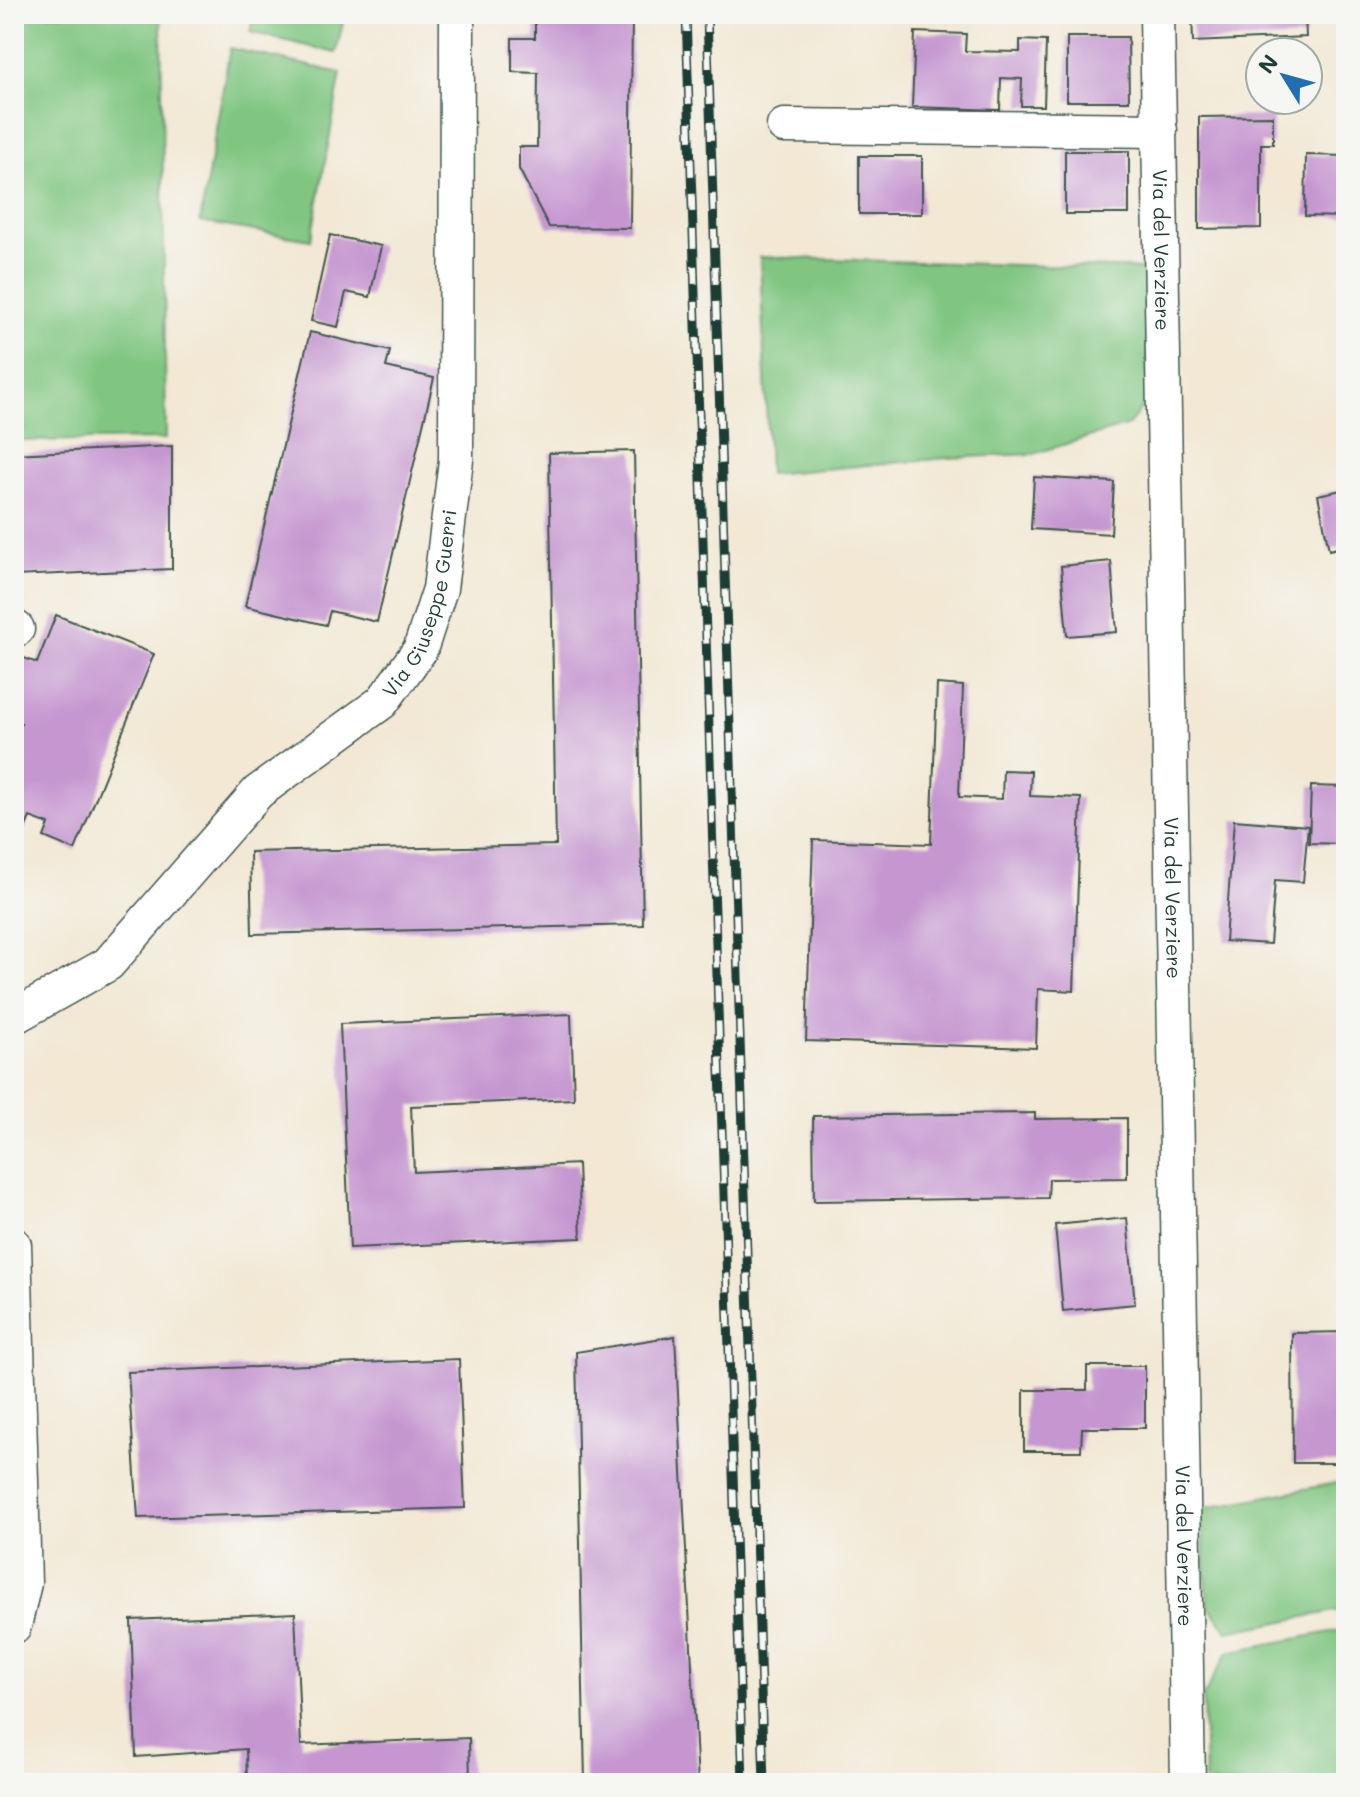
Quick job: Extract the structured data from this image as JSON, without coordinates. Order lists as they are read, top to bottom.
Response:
{
  "streets": {
    "street": ["Via del Verziere", "Via Giuseppe Guerri"]
  },
  "north": "top left"
}
